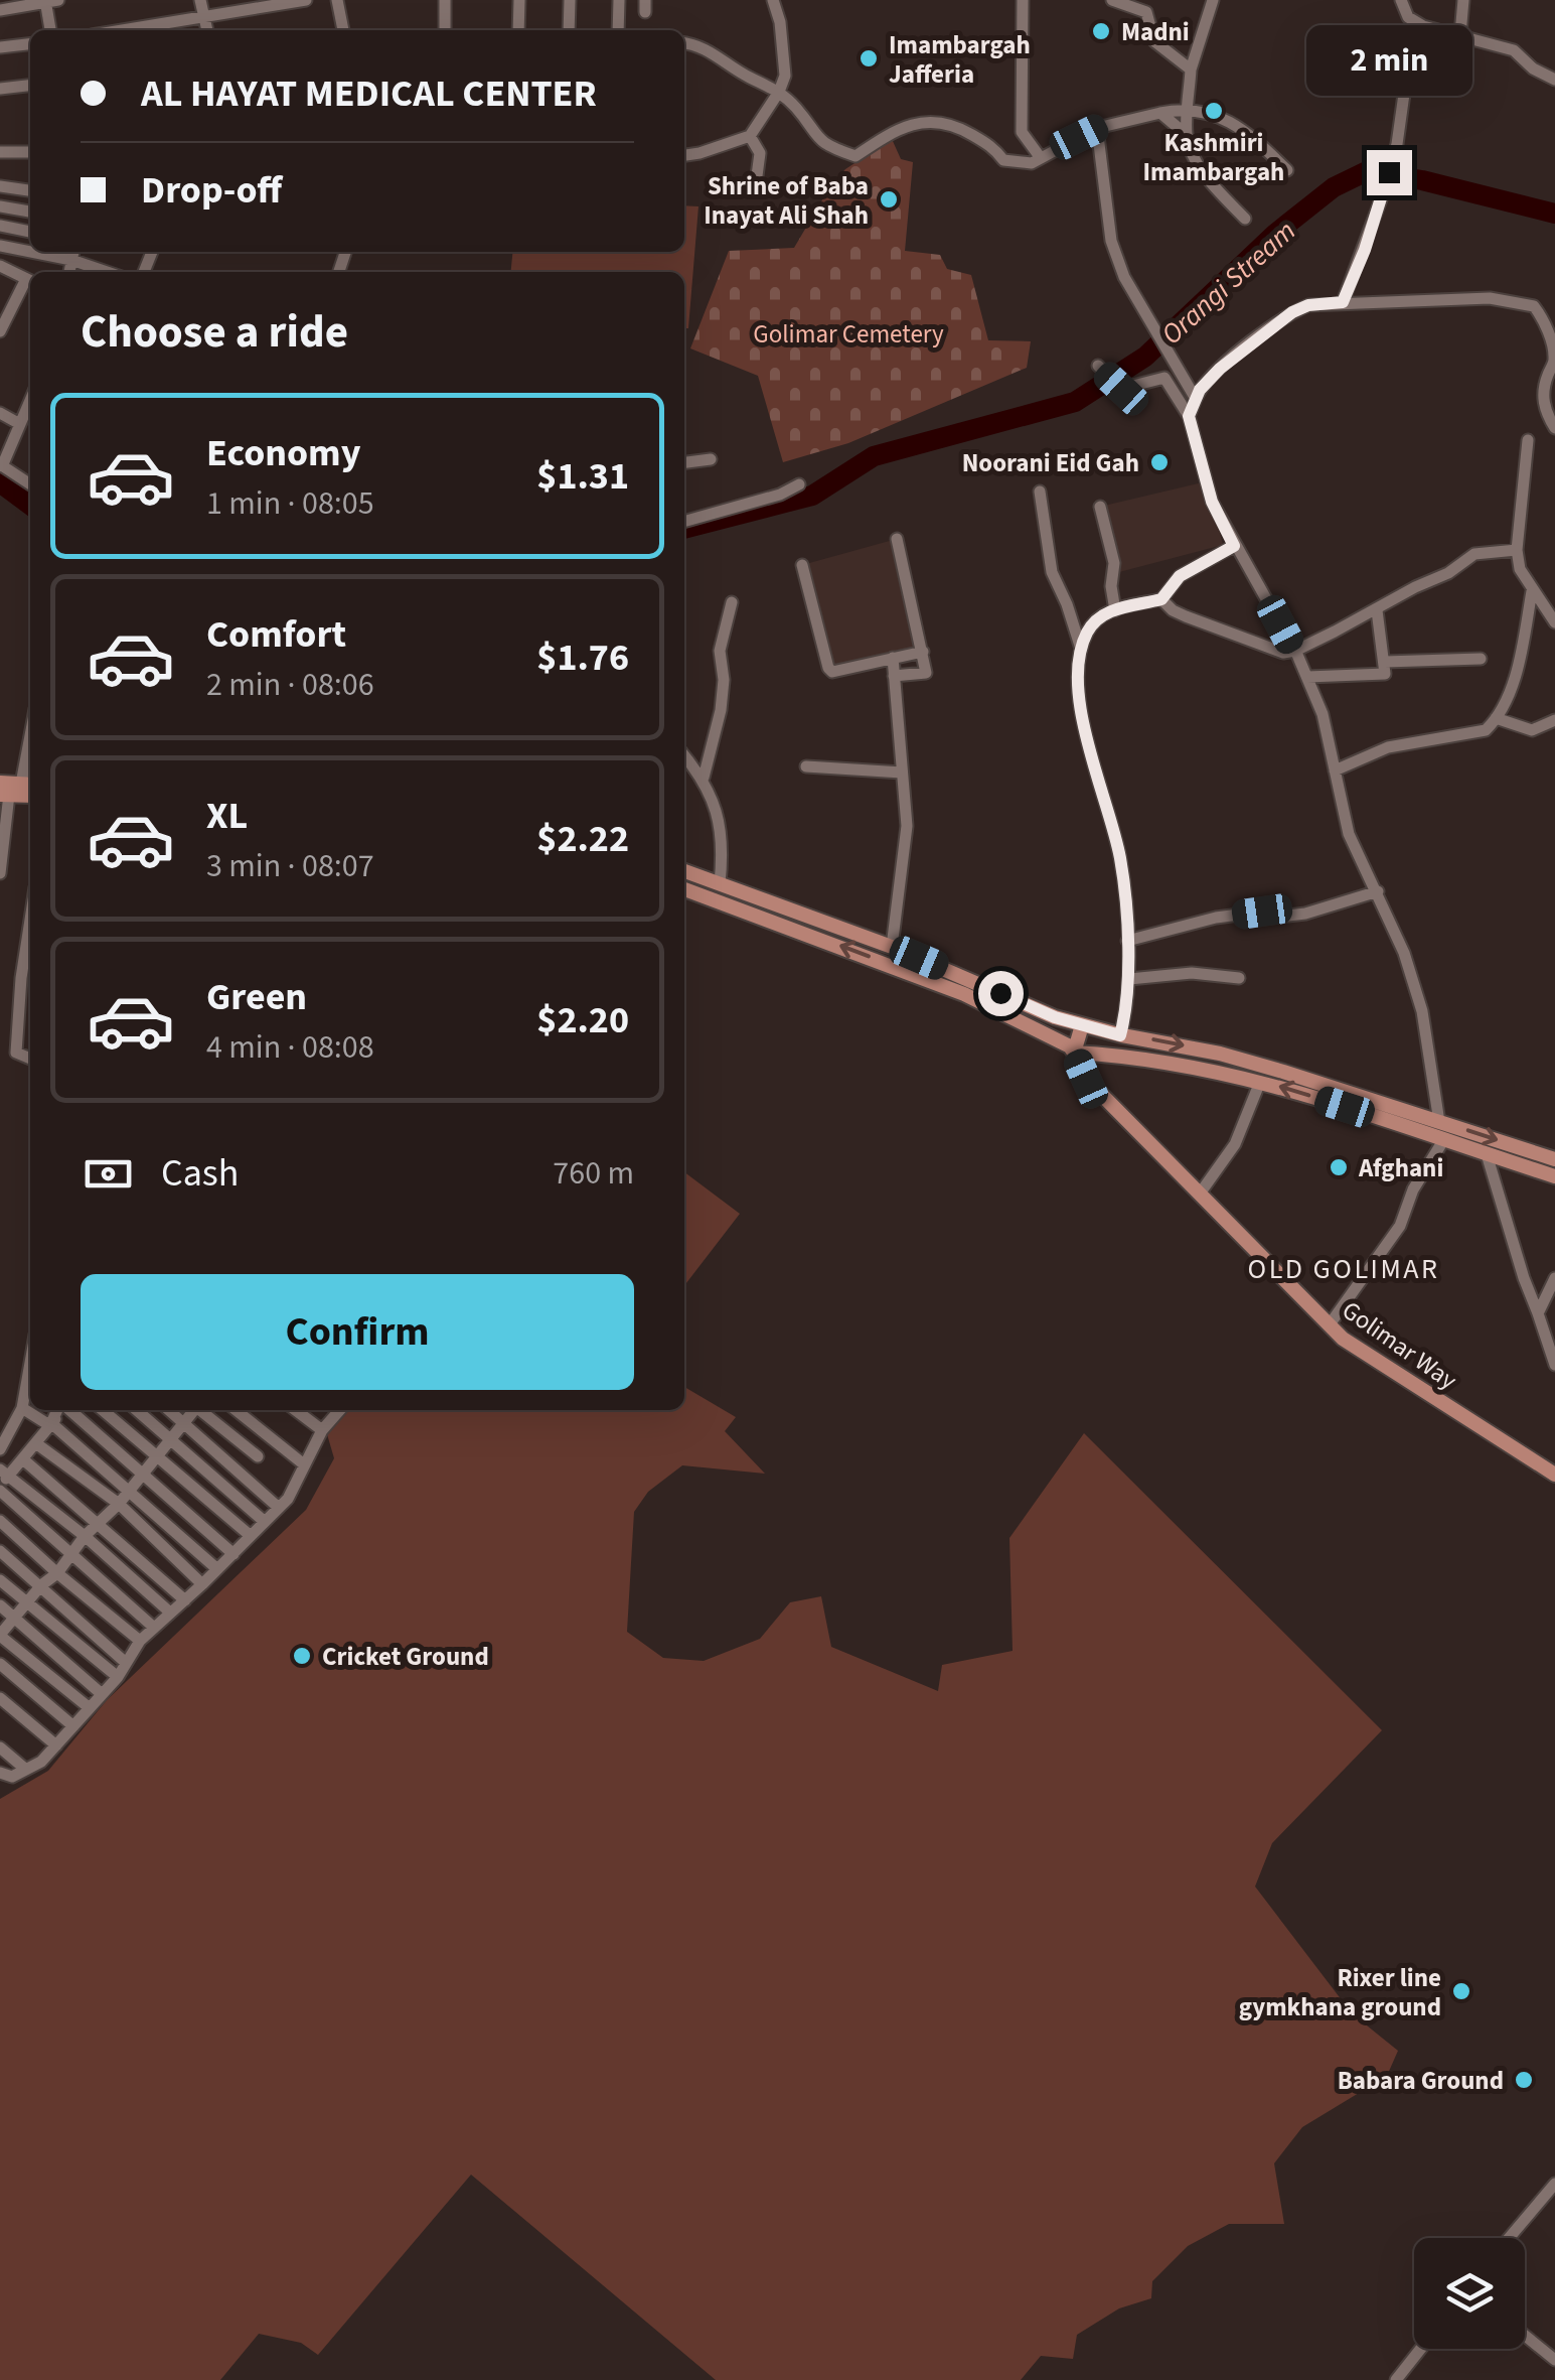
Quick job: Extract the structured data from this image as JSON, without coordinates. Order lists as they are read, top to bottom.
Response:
{
  "streets": {
    "main road": ["Golimar Way"]
  },
  "districts": ["OLD GOLIMAR"],
  "water": ["Orangi Stream"],
  "parks": ["Golimar Cemetery"],
  "places": [
    "Madni",
    "Imambargah Jafferia",
    "Kashmiri Imambargah",
    "Shrine of Baba Inayat Ali Shah",
    "Noorani Eid Gah",
    "Afghani",
    "Cricket Ground",
    "Rixer line gymkhana ground",
    "Babara Ground"
  ],
  "page": {
    "bubble": "2 min",
    "banner": ["AL HAYAT MEDICAL CENTER", "Drop-off"],
    "heading": "Choose a ride",
    "list": [
      {
        "name": "Economy",
        "note": "1 min · 08:05",
        "value": "$1.31"
      },
      {
        "name": "Comfort",
        "note": "2 min · 08:06",
        "value": "$1.76"
      },
      {
        "name": "XL",
        "note": "3 min · 08:07",
        "value": "$2.22"
      },
      {
        "name": "Green",
        "note": "4 min · 08:08",
        "value": "$2.20"
      }
    ],
    "pay": ["Cash", "760 m"],
    "buttons": "Confirm"
  }
}
